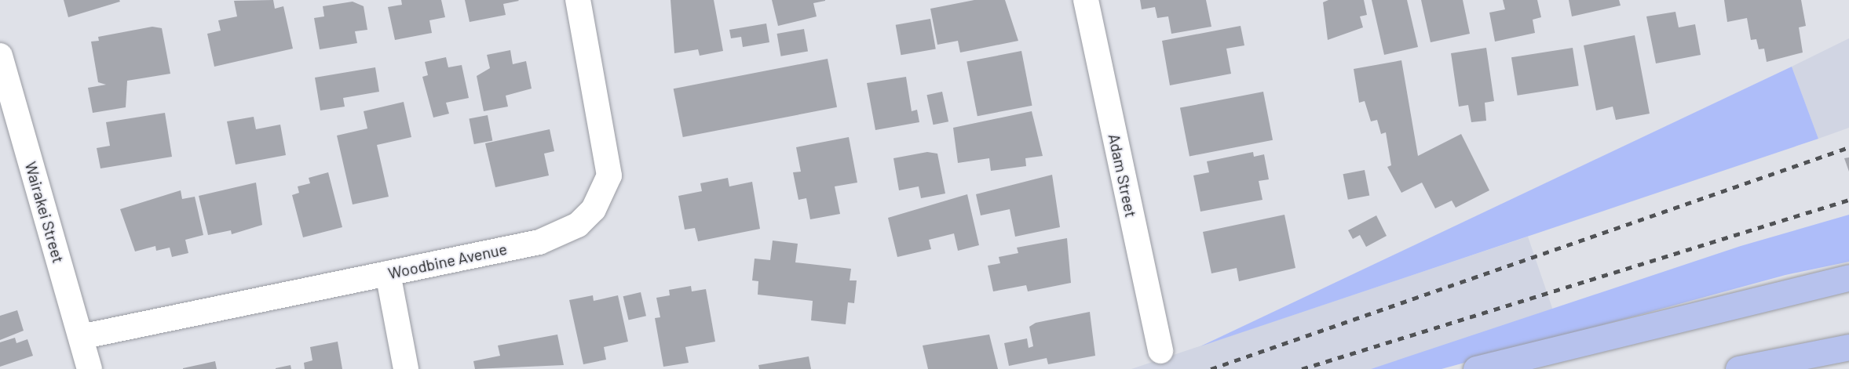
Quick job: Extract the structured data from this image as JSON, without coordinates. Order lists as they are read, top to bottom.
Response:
{
  "streets": {
    "street": ["Adam Street", "Wairakei Street", "Woodbine Avenue"]
  },
  "crossings": [
    ["Wairakei Street", "Woodbine Avenue"]
  ]
}
